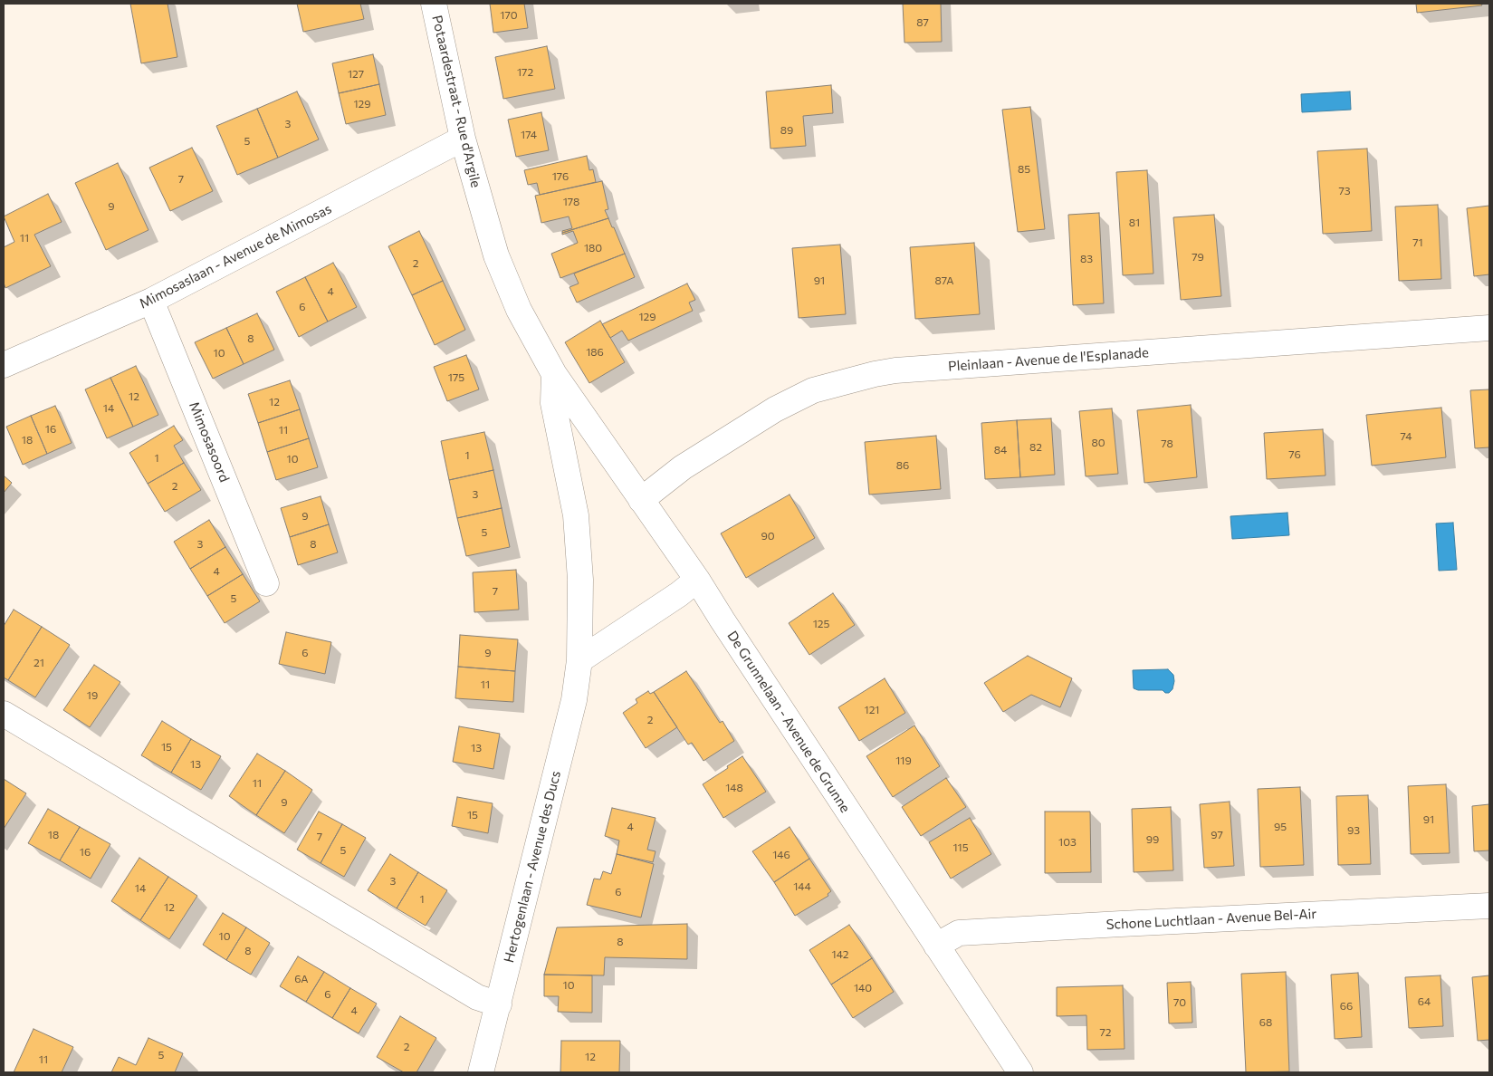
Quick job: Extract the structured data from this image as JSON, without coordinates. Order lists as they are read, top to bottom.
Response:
{
  "streets": {
    "street": [
      "Potaardestraat - Rue d'Argile",
      "Mimosaslaan - Avenue de Mimosas",
      "Pleinlaan - Avenue de l'Esplanade",
      "Mimosasoord",
      "De Grunnelaan - Avenue de Grunne",
      "Hertogenlaan - Avenue des Ducs",
      "Schone Luchtlaan - Avenue Bel-Air"
    ]
  },
  "crossings": [
    ["Potaardestraat - Rue d'Argile", "Mimosaslaan - Avenue de Mimosas"],
    ["Potaardestraat - Rue d'Argile", "De Grunnelaan - Avenue de Grunne"],
    ["Potaardestraat - Rue d'Argile", "Hertogenlaan - Avenue des Ducs"],
    ["Mimosaslaan - Avenue de Mimosas", "Mimosasoord"],
    ["Pleinlaan - Avenue de l'Esplanade", "De Grunnelaan - Avenue de Grunne"],
    ["De Grunnelaan - Avenue de Grunne", "Hertogenlaan - Avenue des Ducs"],
    ["De Grunnelaan - Avenue de Grunne", "Schone Luchtlaan - Avenue Bel-Air"]
  ],
  "house_numbers": [
    "170",
    "87",
    "172",
    "127",
    "129",
    "3",
    "89",
    "174",
    "5",
    "85",
    "176",
    "7",
    "73",
    "178",
    "9",
    "81",
    "11",
    "71",
    "180",
    "79",
    "83",
    "2",
    "91",
    "87A",
    "4",
    "6",
    "129",
    "8",
    "186",
    "10",
    "175",
    "12",
    "12",
    "14",
    "16",
    "11",
    "74",
    "18",
    "80",
    "78",
    "82",
    "84",
    "76",
    "1",
    "1",
    "10",
    "86",
    "2",
    "3",
    "9",
    "5",
    "90",
    "3",
    "8",
    "4",
    "7",
    "5",
    "125",
    "6",
    "9",
    "21",
    "11",
    "19",
    "121",
    "2",
    "15",
    "13",
    "119",
    "13",
    "11",
    "148",
    "9",
    "15",
    "91",
    "4",
    "95",
    "93",
    "18",
    "97",
    "7",
    "99",
    "103",
    "115",
    "5",
    "16",
    "146",
    "3",
    "144",
    "14",
    "6",
    "1",
    "12",
    "10",
    "8",
    "8",
    "142",
    "6A",
    "10",
    "140",
    "6",
    "64",
    "70",
    "66",
    "4",
    "68",
    "72",
    "2",
    "5",
    "12",
    "11"
  ]
}
